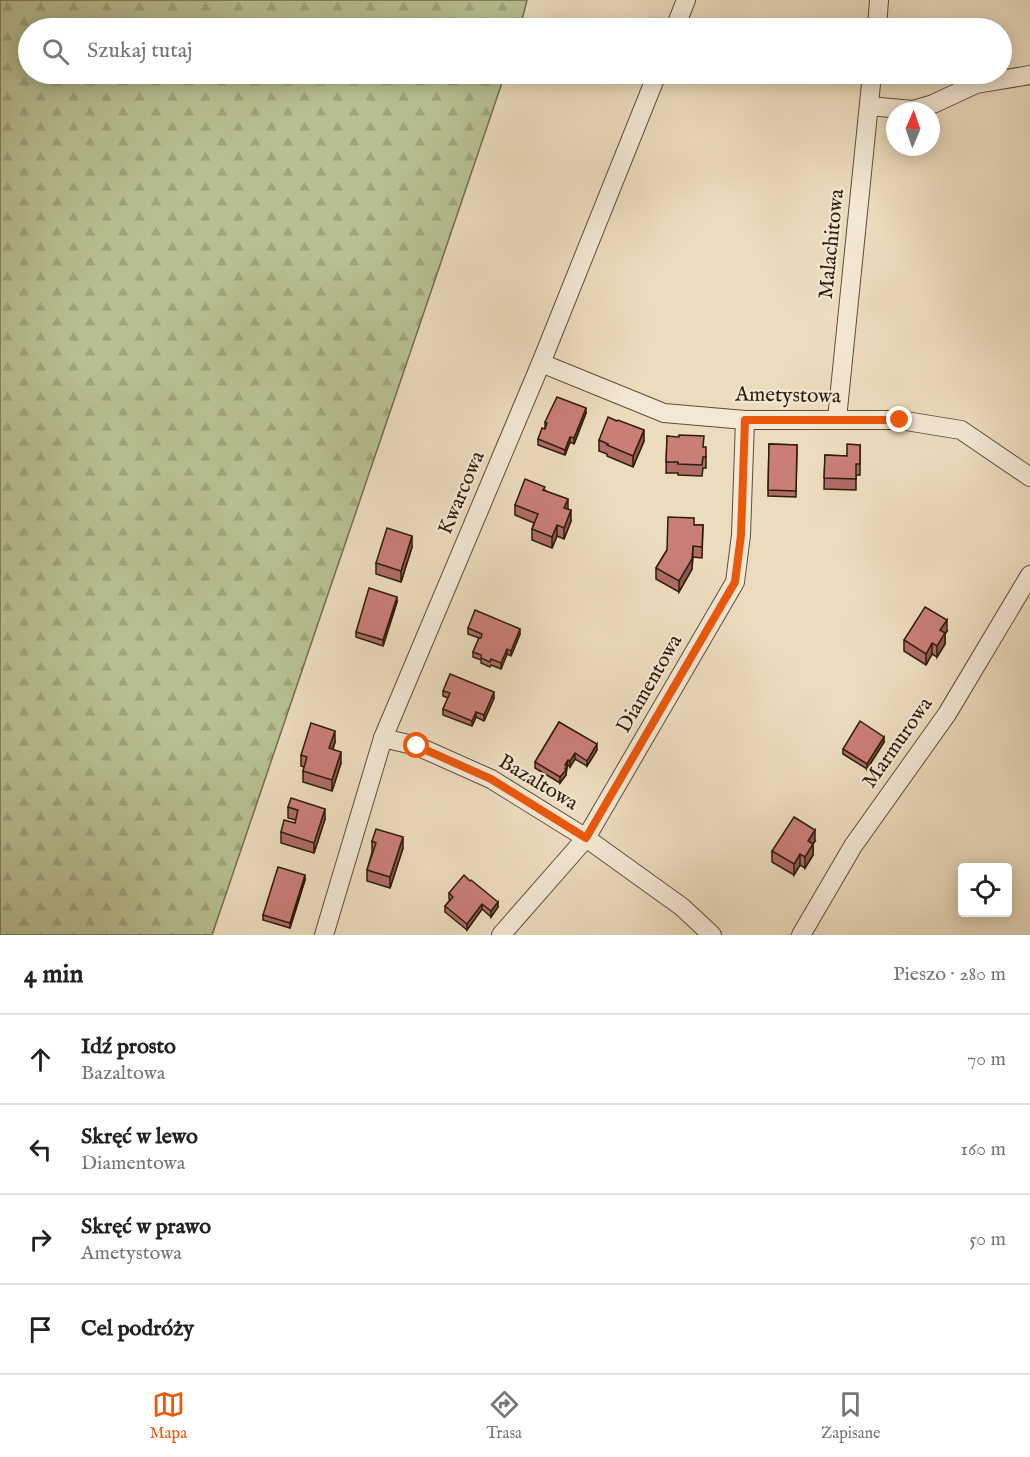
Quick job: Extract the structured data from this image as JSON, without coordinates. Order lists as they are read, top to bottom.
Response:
{
  "streets": {
    "street": [
      "Malachitowa",
      "Ametystowa",
      "Kwarcowa",
      "Diamentowa",
      "Marmurowa",
      "Bazaltowa"
    ]
  },
  "crossings": [
    ["Malachitowa", "Ametystowa"],
    ["Ametystowa", "Kwarcowa"],
    ["Ametystowa", "Diamentowa"],
    ["Kwarcowa", "Bazaltowa"],
    ["Diamentowa", "Bazaltowa"]
  ],
  "north": "top",
  "page": {
    "search": "Szukaj tutaj",
    "heading": ["4 min", "Pieszo · 280 m"],
    "list": [
      ["Idź prosto", "Bazaltowa", "70 m"],
      ["Skręć w lewo", "Diamentowa", "160 m"],
      ["Skręć w prawo", "Ametystowa", "50 m"],
      "Cel podróży"
    ],
    "nav": ["Mapa", "Trasa", "Zapisane"]
  }
}
